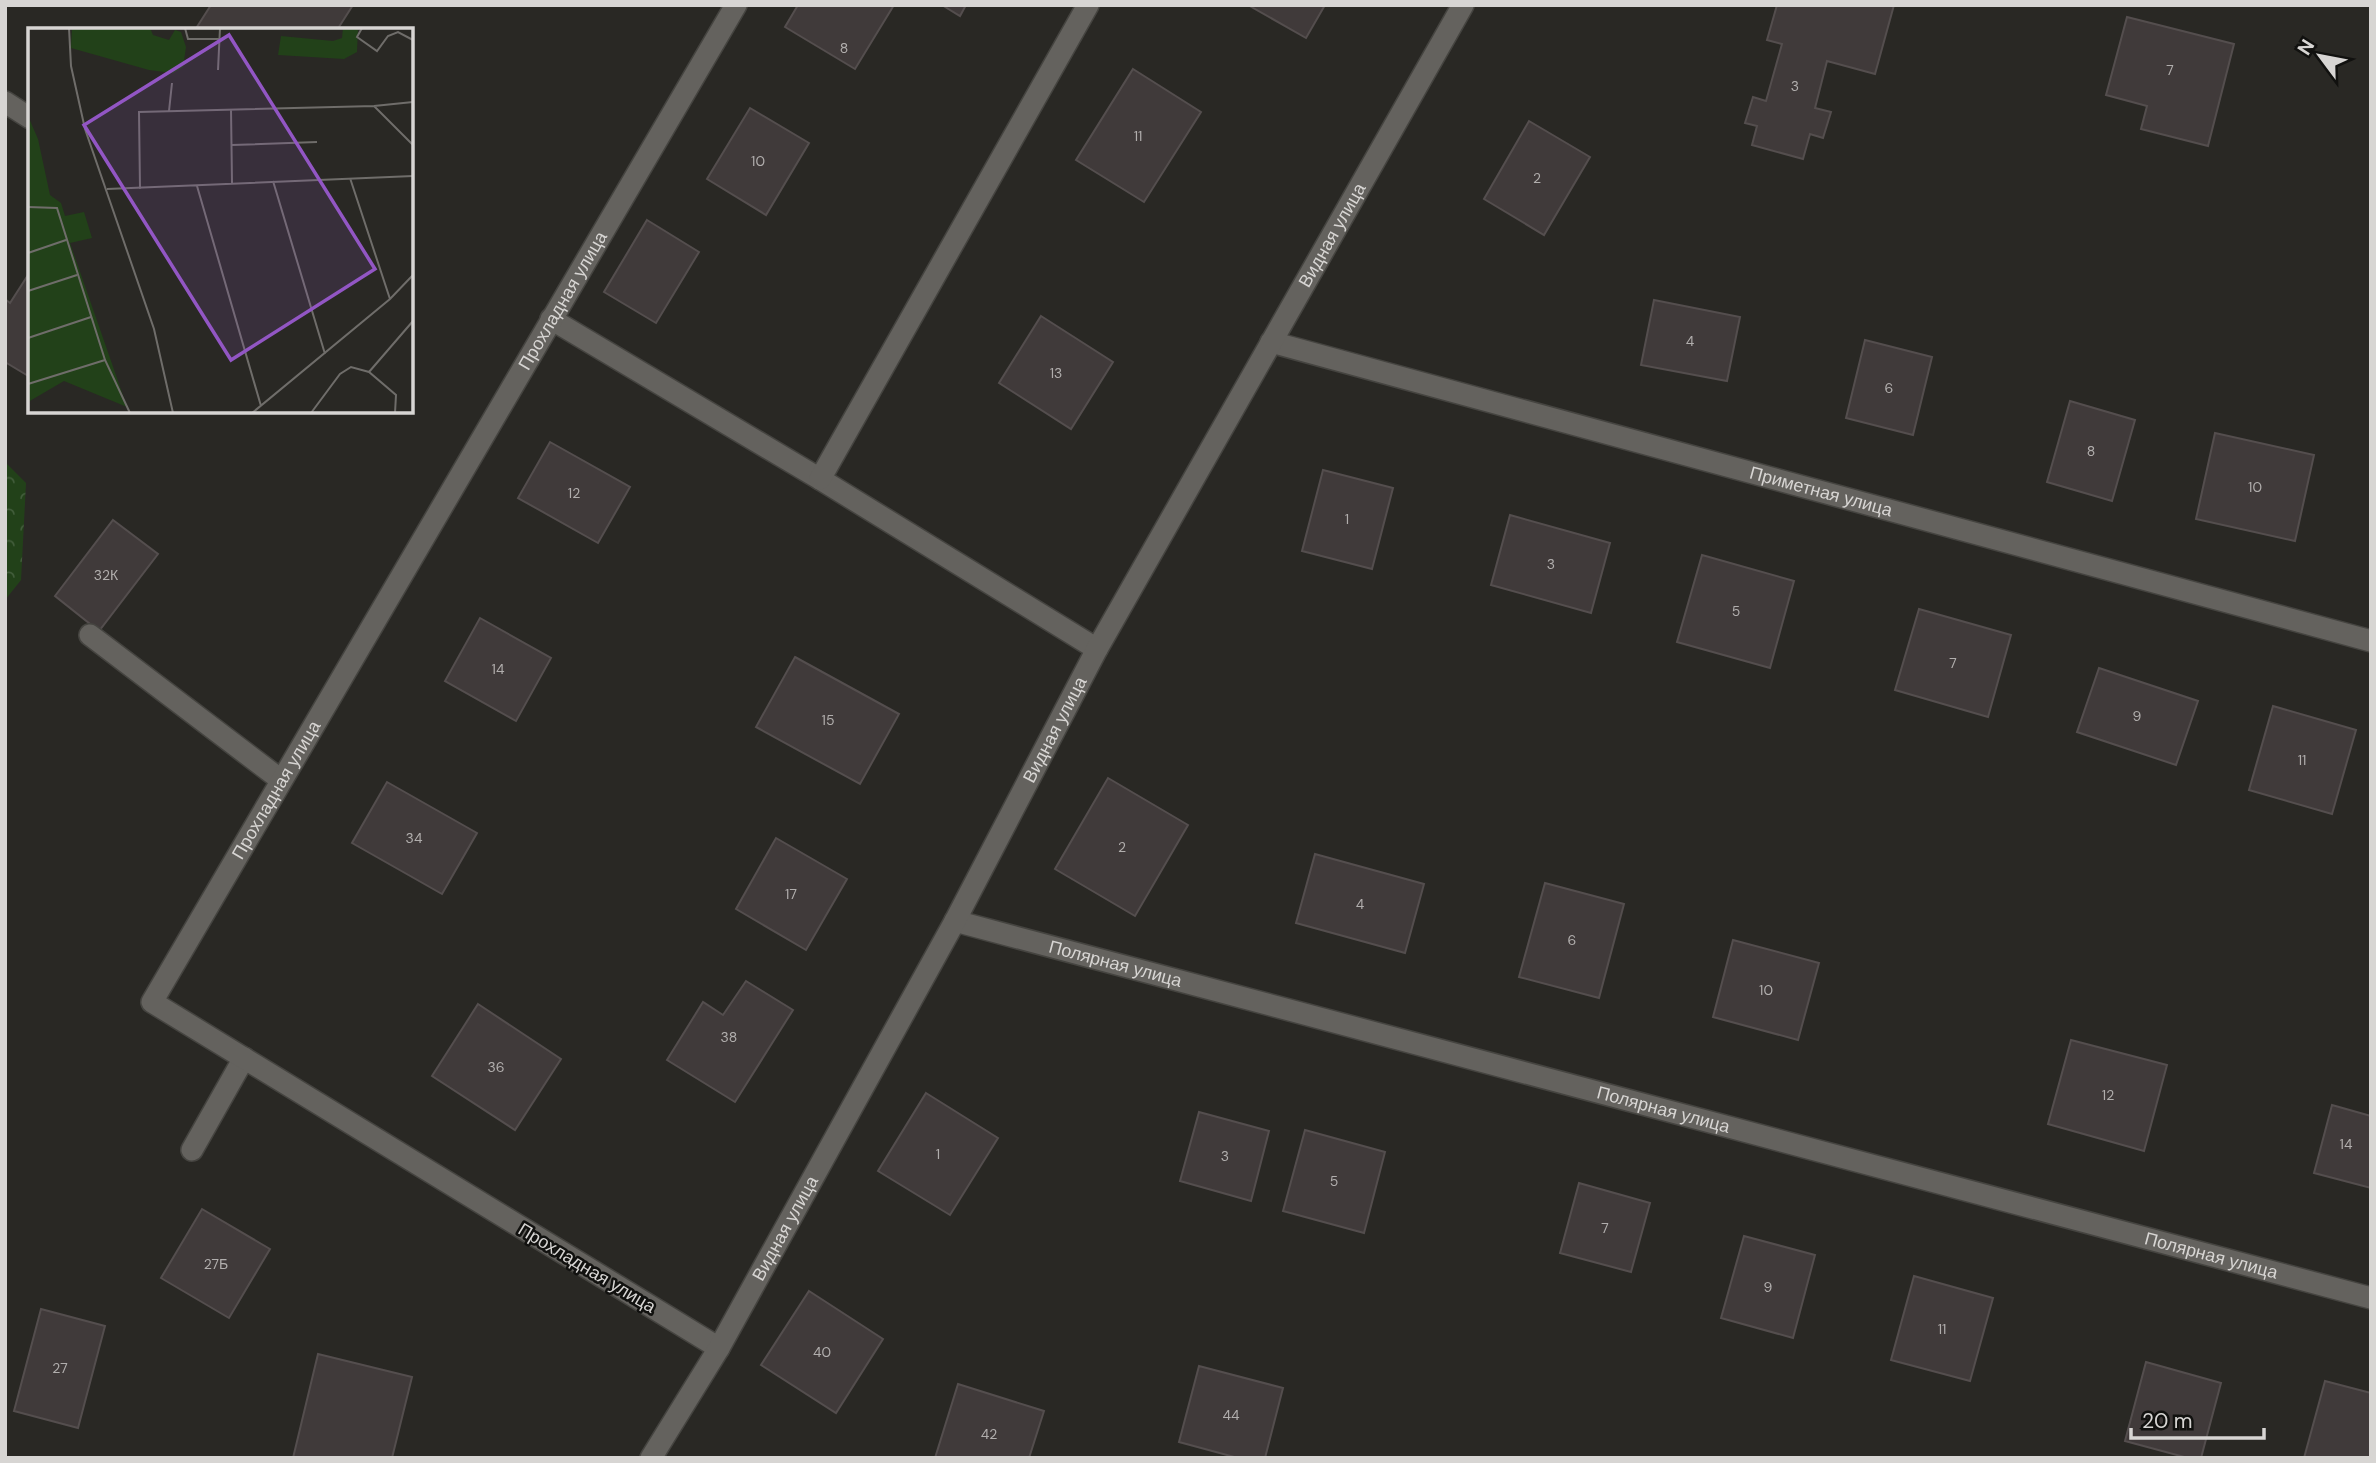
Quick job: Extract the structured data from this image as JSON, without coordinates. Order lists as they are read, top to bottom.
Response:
{
  "streets": {
    "street": [
      "Видная улица",
      "Прохладная улица",
      "Приметная улица",
      "Полярная улица"
    ]
  },
  "crossings": [
    ["Видная улица", "Прохладная улица"],
    ["Видная улица", "Приметная улица"],
    ["Видная улица", "Полярная улица"]
  ],
  "house_numbers": [
    "8",
    "7",
    "3",
    "11",
    "10",
    "2",
    "4",
    "13",
    "6",
    "8",
    "10",
    "12",
    "1",
    "3",
    "32К",
    "5",
    "7",
    "14",
    "9",
    "15",
    "11",
    "34",
    "2",
    "17",
    "4",
    "6",
    "10",
    "38",
    "36",
    "12",
    "14",
    "1",
    "3",
    "5",
    "7",
    "27Б",
    "9",
    "11",
    "40",
    "27",
    "44",
    "42"
  ],
  "scale_bar": "20 m",
  "north": "top left"
}
